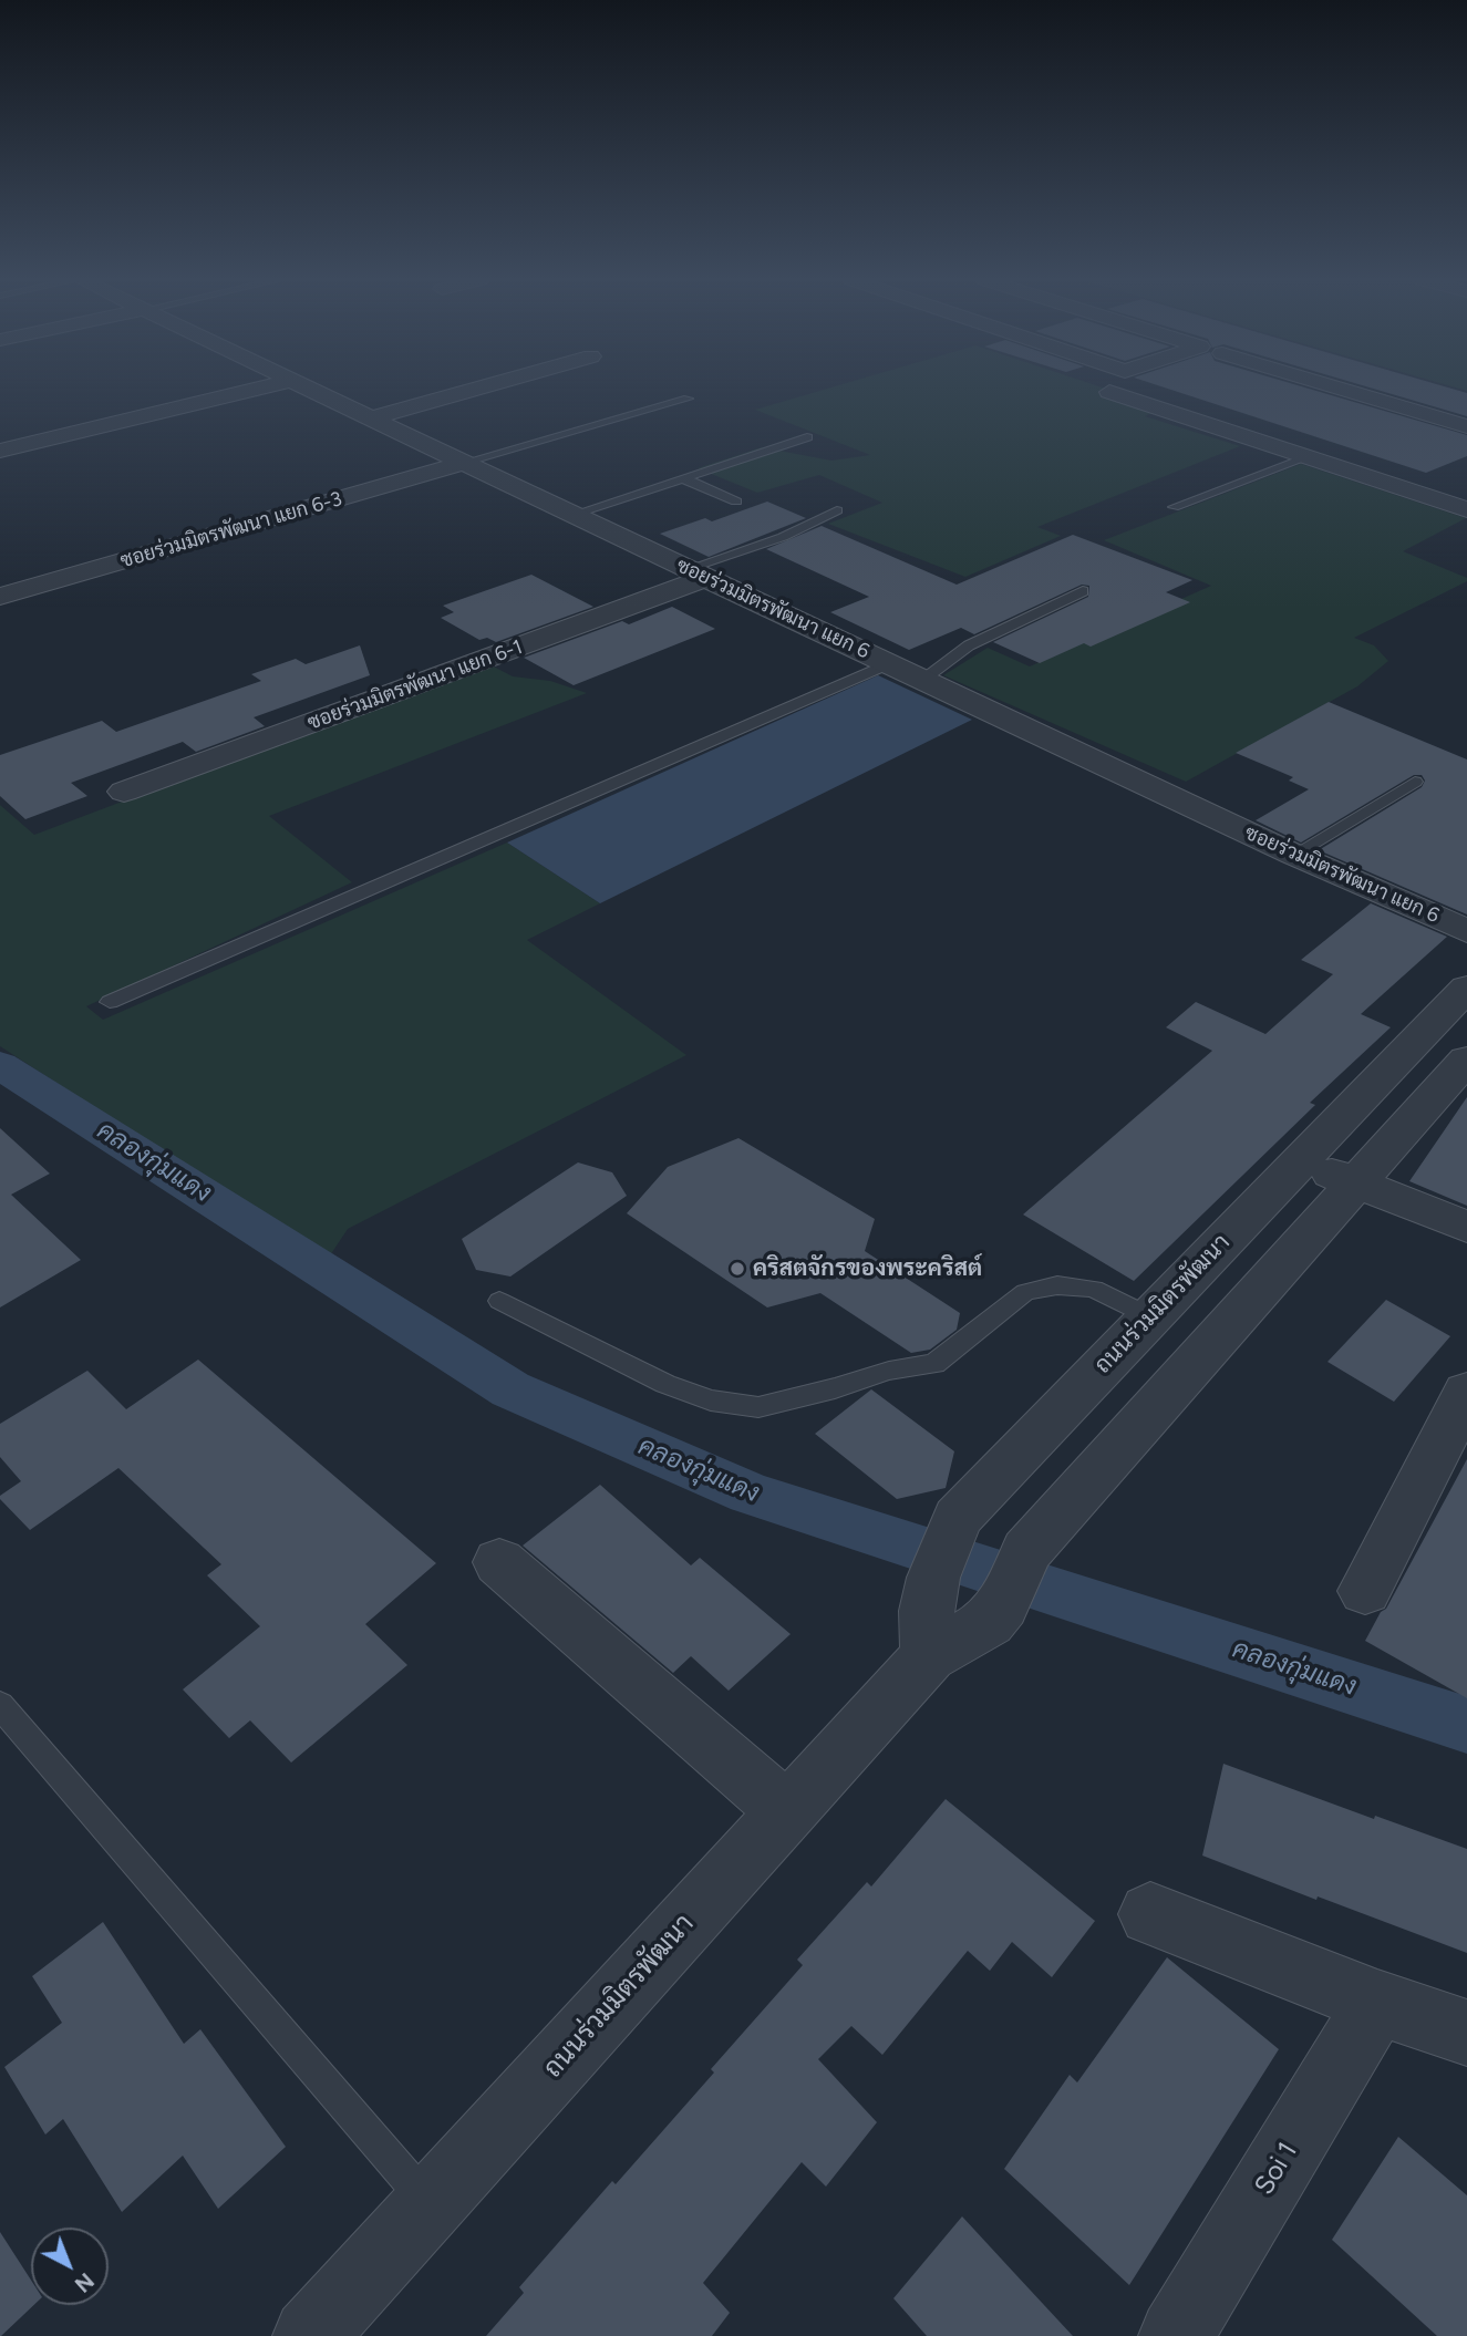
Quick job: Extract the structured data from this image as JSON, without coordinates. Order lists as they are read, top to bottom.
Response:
{
  "streets": {
    "street": [
      "ซอยร่วมมิตรพัฒนา แยก 6-3",
      "ซอยร่วมมิตรพัฒนา แยก 6",
      "ซอยร่วมมิตรพัฒนา แยก 6-1",
      "ถนนร่วมมิตรพัฒนา",
      "Soi 1"
    ]
  },
  "crossings": [
    ["ซอยร่วมมิตรพัฒนา แยก 6-3", "ซอยร่วมมิตรพัฒนา แยก 6"],
    ["ซอยร่วมมิตรพัฒนา แยก 6", "ซอยร่วมมิตรพัฒนา แยก 6-1"]
  ],
  "water": ["คลองกุ่มแดง"],
  "places": ["คริสตจักรของพระคริสต์"],
  "north": "bottom right"
}
